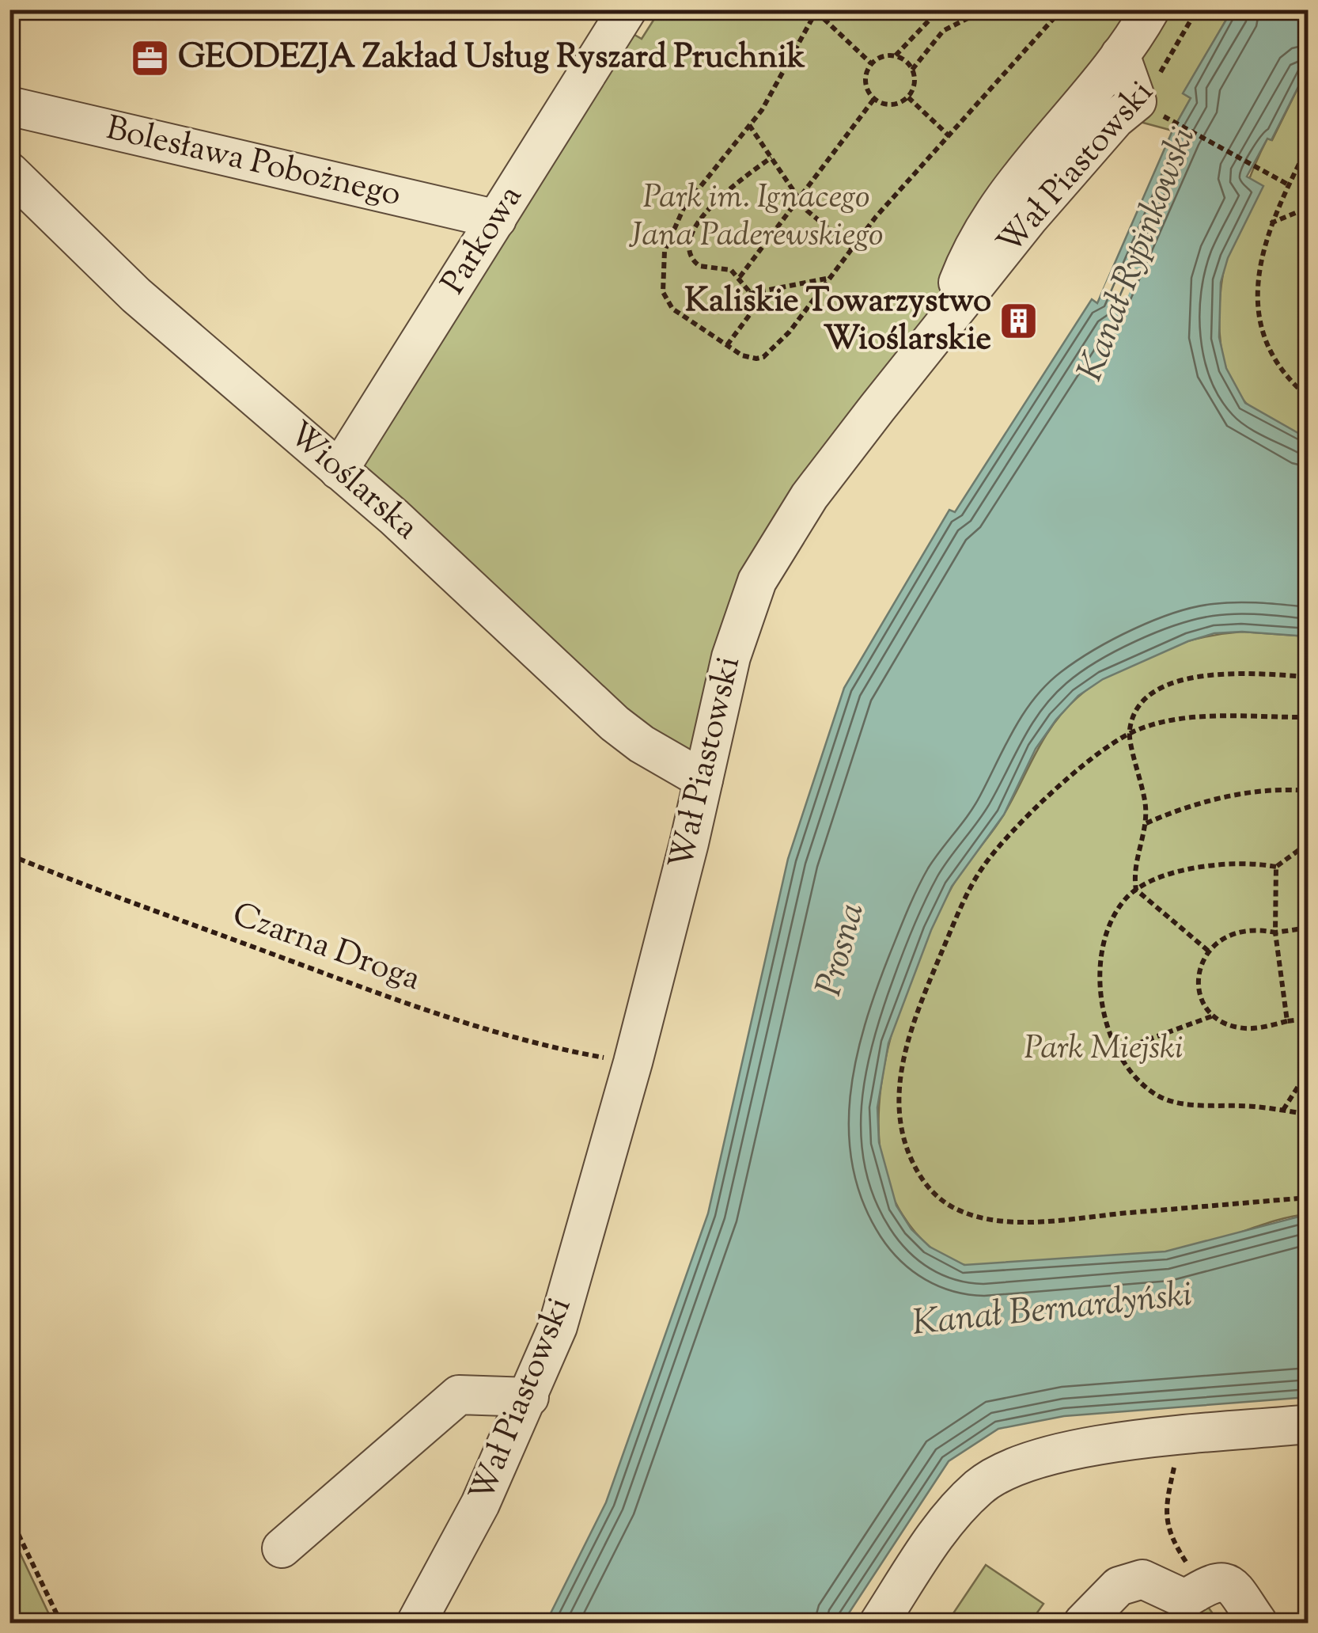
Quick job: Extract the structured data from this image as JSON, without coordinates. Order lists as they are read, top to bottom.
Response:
{
  "streets": {
    "street": [
      "Bolesława Pobożnego",
      "Wał Piastowski",
      "Parkowa",
      "Wioślarska"
    ],
    "path": ["Czarna Droga"]
  },
  "crossings": [
    ["Bolesława Pobożnego", "Parkowa"],
    ["Wał Piastowski", "Wioślarska"],
    ["Wał Piastowski", "Czarna Droga"],
    ["Parkowa", "Wioślarska"]
  ],
  "water": ["Kanał Rypinkowski", "Prosna", "Kanał Bernardyński"],
  "parks": ["Park im. Ignacego Jana Paderewskiego", "Park Miejski"],
  "places": {
    "office": ["GEODEZJA Zakład Usług Ryszard Pruchnik"],
    "building": ["Kaliskie Towarzystwo Wioślarskie"]
  }
}
